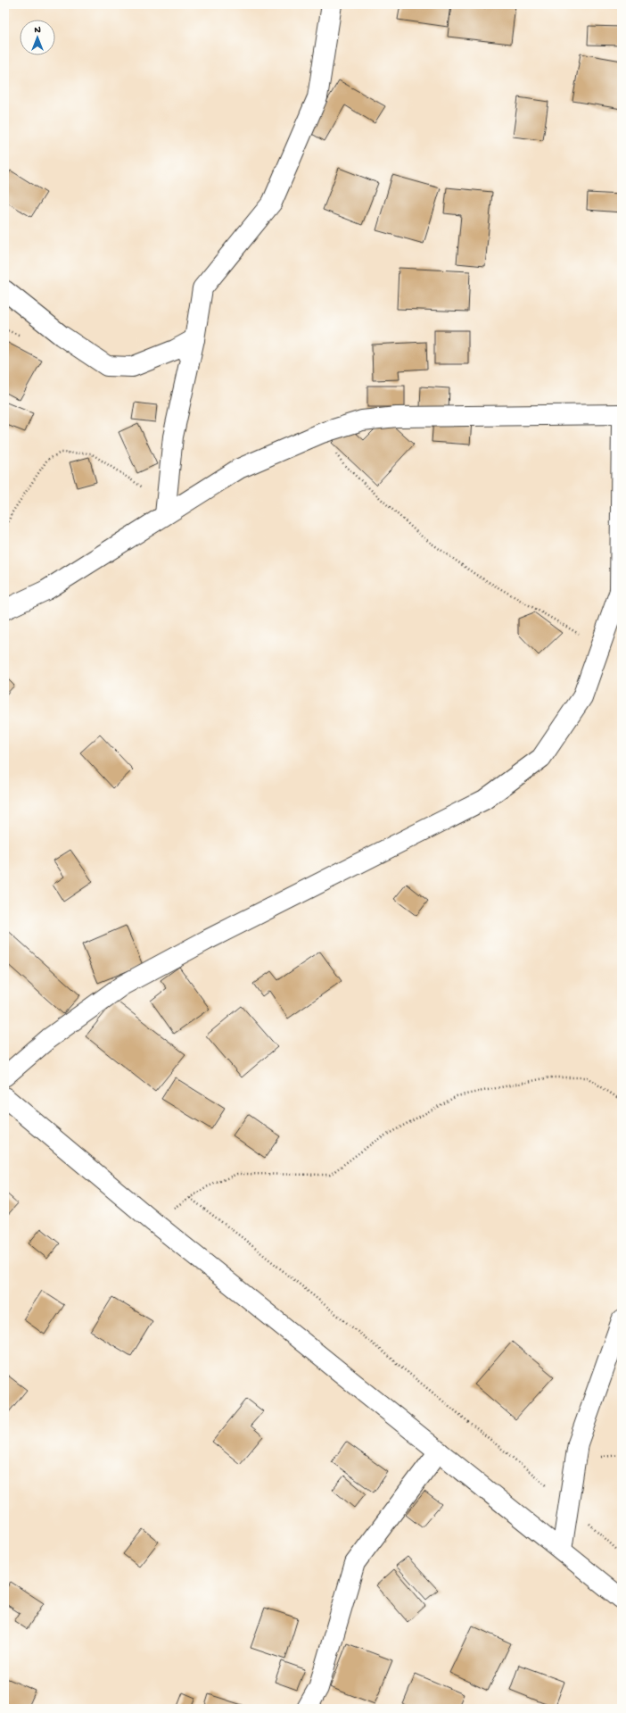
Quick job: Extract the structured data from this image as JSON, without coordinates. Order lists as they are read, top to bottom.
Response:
{
  "north": "top"
}
